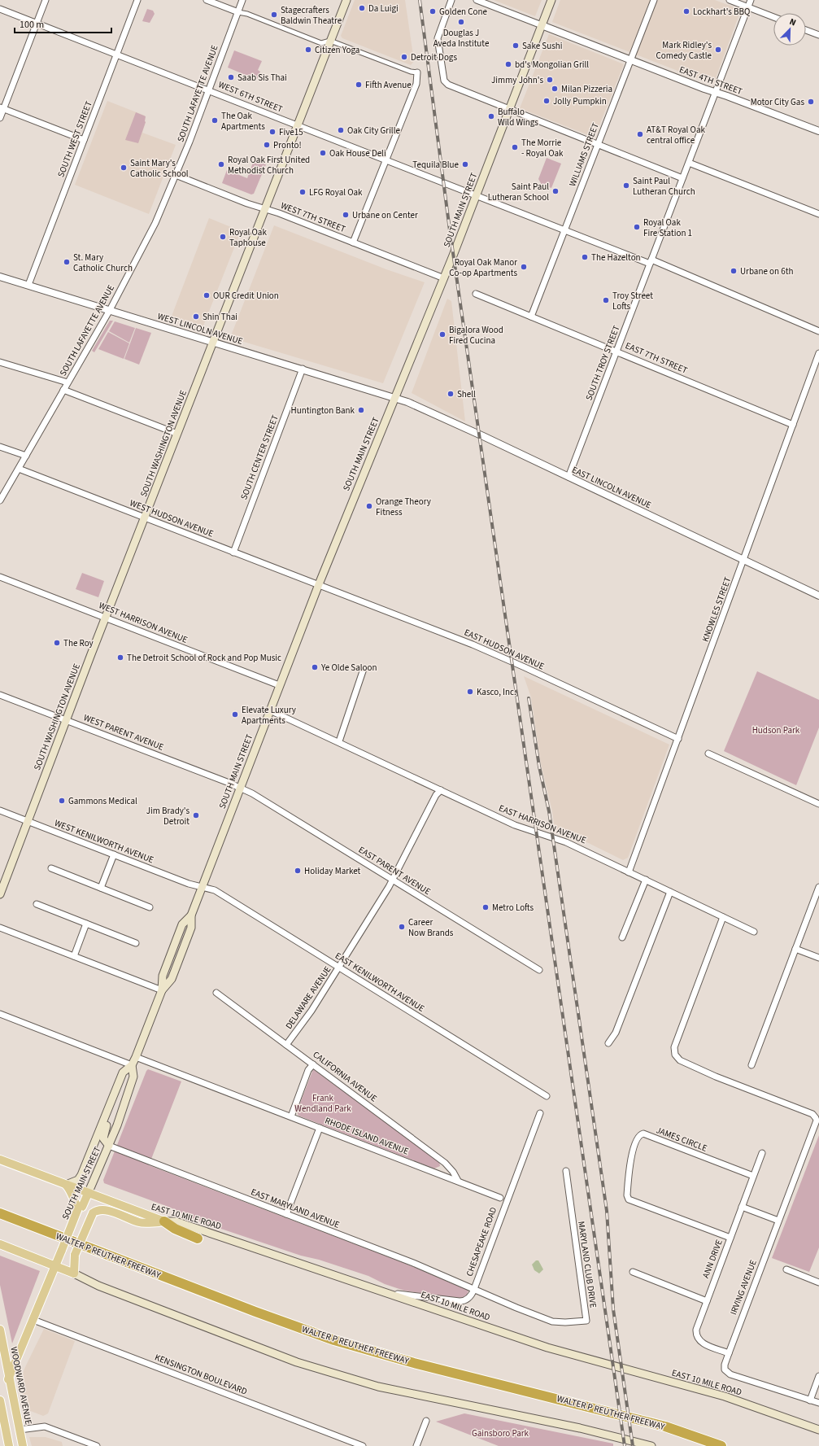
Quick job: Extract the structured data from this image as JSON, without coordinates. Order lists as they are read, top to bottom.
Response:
{
  "streets": {
    "highway": ["WALTER P REUTHER FREEWAY"],
    "main road": [
      "SOUTH MAIN STREET",
      "SOUTH WASHINGTON AVENUE",
      "EAST 10 MILE ROAD",
      "WOODWARD AVENUE"
    ],
    "street": [
      "EAST 4TH STREET",
      "SOUTH LAFAYETTE AVENUE",
      "WEST 6TH STREET",
      "SOUTH WEST STREET",
      "WILLIAMS STREET",
      "WEST 7TH STREET",
      "WEST LINCOLN AVENUE",
      "EAST 7TH STREET",
      "SOUTH TROY STREET",
      "SOUTH CENTER STREET",
      "EAST LINCOLN AVENUE",
      "WEST HUDSON AVENUE",
      "KNOWLES STREET",
      "WEST HARRISON AVENUE",
      "EAST HUDSON AVENUE",
      "WEST PARENT AVENUE",
      "EAST HARRISON AVENUE",
      "WEST KENILWORTH AVENUE",
      "EAST PARENT AVENUE",
      "EAST KENILWORTH AVENUE",
      "DELAWARE AVENUE",
      "CALIFORNIA AVENUE",
      "RHODE ISLAND AVENUE",
      "JAMES CIRCLE",
      "EAST MARYLAND AVENUE",
      "CHESAPEAKE ROAD",
      "ANN DRIVE",
      "MARYLAND CLUB DRIVE",
      "IRVING AVENUE",
      "KENSINGTON BOULEVARD"
    ]
  },
  "crossings": [
    ["EAST 4TH STREET", "WILLIAMS STREET"],
    ["EAST 4TH STREET", "SOUTH MAIN STREET"],
    ["EAST 4TH STREET", "SOUTH TROY STREET"],
    ["SOUTH LAFAYETTE AVENUE", "WEST 6TH STREET"],
    ["SOUTH LAFAYETTE AVENUE", "WEST 7TH STREET"],
    ["SOUTH LAFAYETTE AVENUE", "WEST LINCOLN AVENUE"],
    ["SOUTH LAFAYETTE AVENUE", "WEST HUDSON AVENUE"],
    ["WEST 6TH STREET", "SOUTH WEST STREET"],
    ["WEST 6TH STREET", "WILLIAMS STREET"],
    ["WEST 6TH STREET", "SOUTH MAIN STREET"],
    ["WEST 6TH STREET", "SOUTH TROY STREET"],
    ["WEST 6TH STREET", "SOUTH WASHINGTON AVENUE"],
    ["SOUTH WEST STREET", "WEST LINCOLN AVENUE"],
    ["WILLIAMS STREET", "EAST 7TH STREET"],
    ["SOUTH MAIN STREET", "WEST 7TH STREET"],
    ["SOUTH MAIN STREET", "WEST LINCOLN AVENUE"],
    ["SOUTH MAIN STREET", "EAST LINCOLN AVENUE"],
    ["SOUTH MAIN STREET", "WEST HUDSON AVENUE"],
    ["SOUTH MAIN STREET", "WEST HARRISON AVENUE"],
    ["SOUTH MAIN STREET", "EAST HUDSON AVENUE"],
    ["SOUTH MAIN STREET", "WEST PARENT AVENUE"],
    ["SOUTH MAIN STREET", "EAST HARRISON AVENUE"],
    ["SOUTH MAIN STREET", "WEST KENILWORTH AVENUE"],
    ["SOUTH MAIN STREET", "EAST PARENT AVENUE"],
    ["SOUTH MAIN STREET", "EAST KENILWORTH AVENUE"],
    ["SOUTH MAIN STREET", "RHODE ISLAND AVENUE"],
    ["SOUTH MAIN STREET", "EAST MARYLAND AVENUE"],
    ["SOUTH MAIN STREET", "EAST 10 MILE ROAD"],
    ["SOUTH MAIN STREET", "KENSINGTON BOULEVARD"],
    ["SOUTH MAIN STREET", "WOODWARD AVENUE"],
    ["WEST 7TH STREET", "SOUTH WASHINGTON AVENUE"],
    ["WEST LINCOLN AVENUE", "SOUTH WASHINGTON AVENUE"],
    ["WEST LINCOLN AVENUE", "SOUTH CENTER STREET"],
    ["WEST LINCOLN AVENUE", "EAST LINCOLN AVENUE"],
    ["EAST 7TH STREET", "SOUTH TROY STREET"],
    ["EAST 7TH STREET", "KNOWLES STREET"],
    ["SOUTH TROY STREET", "EAST LINCOLN AVENUE"],
    ["SOUTH WASHINGTON AVENUE", "WEST HUDSON AVENUE"],
    ["SOUTH WASHINGTON AVENUE", "WEST HARRISON AVENUE"],
    ["SOUTH WASHINGTON AVENUE", "WEST PARENT AVENUE"],
    ["SOUTH WASHINGTON AVENUE", "WEST KENILWORTH AVENUE"],
    ["SOUTH CENTER STREET", "WEST HUDSON AVENUE"],
    ["EAST LINCOLN AVENUE", "KNOWLES STREET"],
    ["WEST HUDSON AVENUE", "EAST HUDSON AVENUE"],
    ["KNOWLES STREET", "EAST HUDSON AVENUE"],
    ["KNOWLES STREET", "EAST HARRISON AVENUE"],
    ["WEST PARENT AVENUE", "EAST PARENT AVENUE"],
    ["EAST HARRISON AVENUE", "DELAWARE AVENUE"],
    ["EAST HARRISON AVENUE", "IRVING AVENUE"],
    ["WEST KENILWORTH AVENUE", "EAST KENILWORTH AVENUE"],
    ["EAST PARENT AVENUE", "DELAWARE AVENUE"],
    ["EAST KENILWORTH AVENUE", "DELAWARE AVENUE"],
    ["DELAWARE AVENUE", "CALIFORNIA AVENUE"],
    ["CALIFORNIA AVENUE", "RHODE ISLAND AVENUE"],
    ["JAMES CIRCLE", "ANN DRIVE"],
    ["EAST MARYLAND AVENUE", "CHESAPEAKE ROAD"],
    ["EAST MARYLAND AVENUE", "MARYLAND CLUB DRIVE"],
    ["EAST 10 MILE ROAD", "CHESAPEAKE ROAD"],
    ["CHESAPEAKE ROAD", "MARYLAND CLUB DRIVE"],
    ["ANN DRIVE", "IRVING AVENUE"]
  ],
  "parks": ["Hudson Park", "Frank Wendland Park", "Gainsboro Park"],
  "places": [
    "Da Luigi",
    "Golden Cone",
    "Lockhart's BBQ",
    "Stagecrafters Baldwin Theatre",
    "Douglas J Aveda Institute",
    "Sake Sushi",
    "Citizen Yoga",
    "Mark Ridley's Comedy Castle",
    "Detroit Dogs",
    "bd's Mongolian Grill",
    "Saab Sis Thai",
    "Jimmy John's",
    "Fifth Avenue",
    "Milan Pizzeria",
    "Jolly Pumpkin",
    "Motor City Gas",
    "Buffalo Wild Wings",
    "The Oak Apartments",
    "Oak City Grille",
    "Five15",
    "AT&T Royal Oak central office",
    "Pronto!",
    "The Morrie - Royal Oak",
    "Oak House Deli",
    "Royal Oak First United Methodist Church",
    "Tequila Blue",
    "Saint Mary's Catholic School",
    "Saint Paul Lutheran Church",
    "Saint Paul Lutheran School",
    "LFG Royal Oak",
    "Urbane on Center",
    "Royal Oak Fire Station 1",
    "Royal Oak Taphouse",
    "The Hazelton",
    "St. Mary Catholic Church",
    "Royal Oak Manor Co-op Apartments",
    "Urbane on 6th",
    "OUR Credit Union",
    "Troy Street Lofts",
    "Shin Thai",
    "Bigalora Wood Fired Cucina",
    "Shell",
    "Huntington Bank",
    "Orange Theory Fitness",
    "The Roy",
    "The Detroit School of Rock and Pop Music",
    "Ye Olde Saloon",
    "Kasco, Inc.",
    "Elevate Luxury Apartments",
    "Gammons Medical",
    "Jim Brady's Detroit",
    "Holiday Market",
    "Metro Lofts",
    "Career Now Brands"
  ],
  "scale_bar": "100 m",
  "north": "top right"
}
